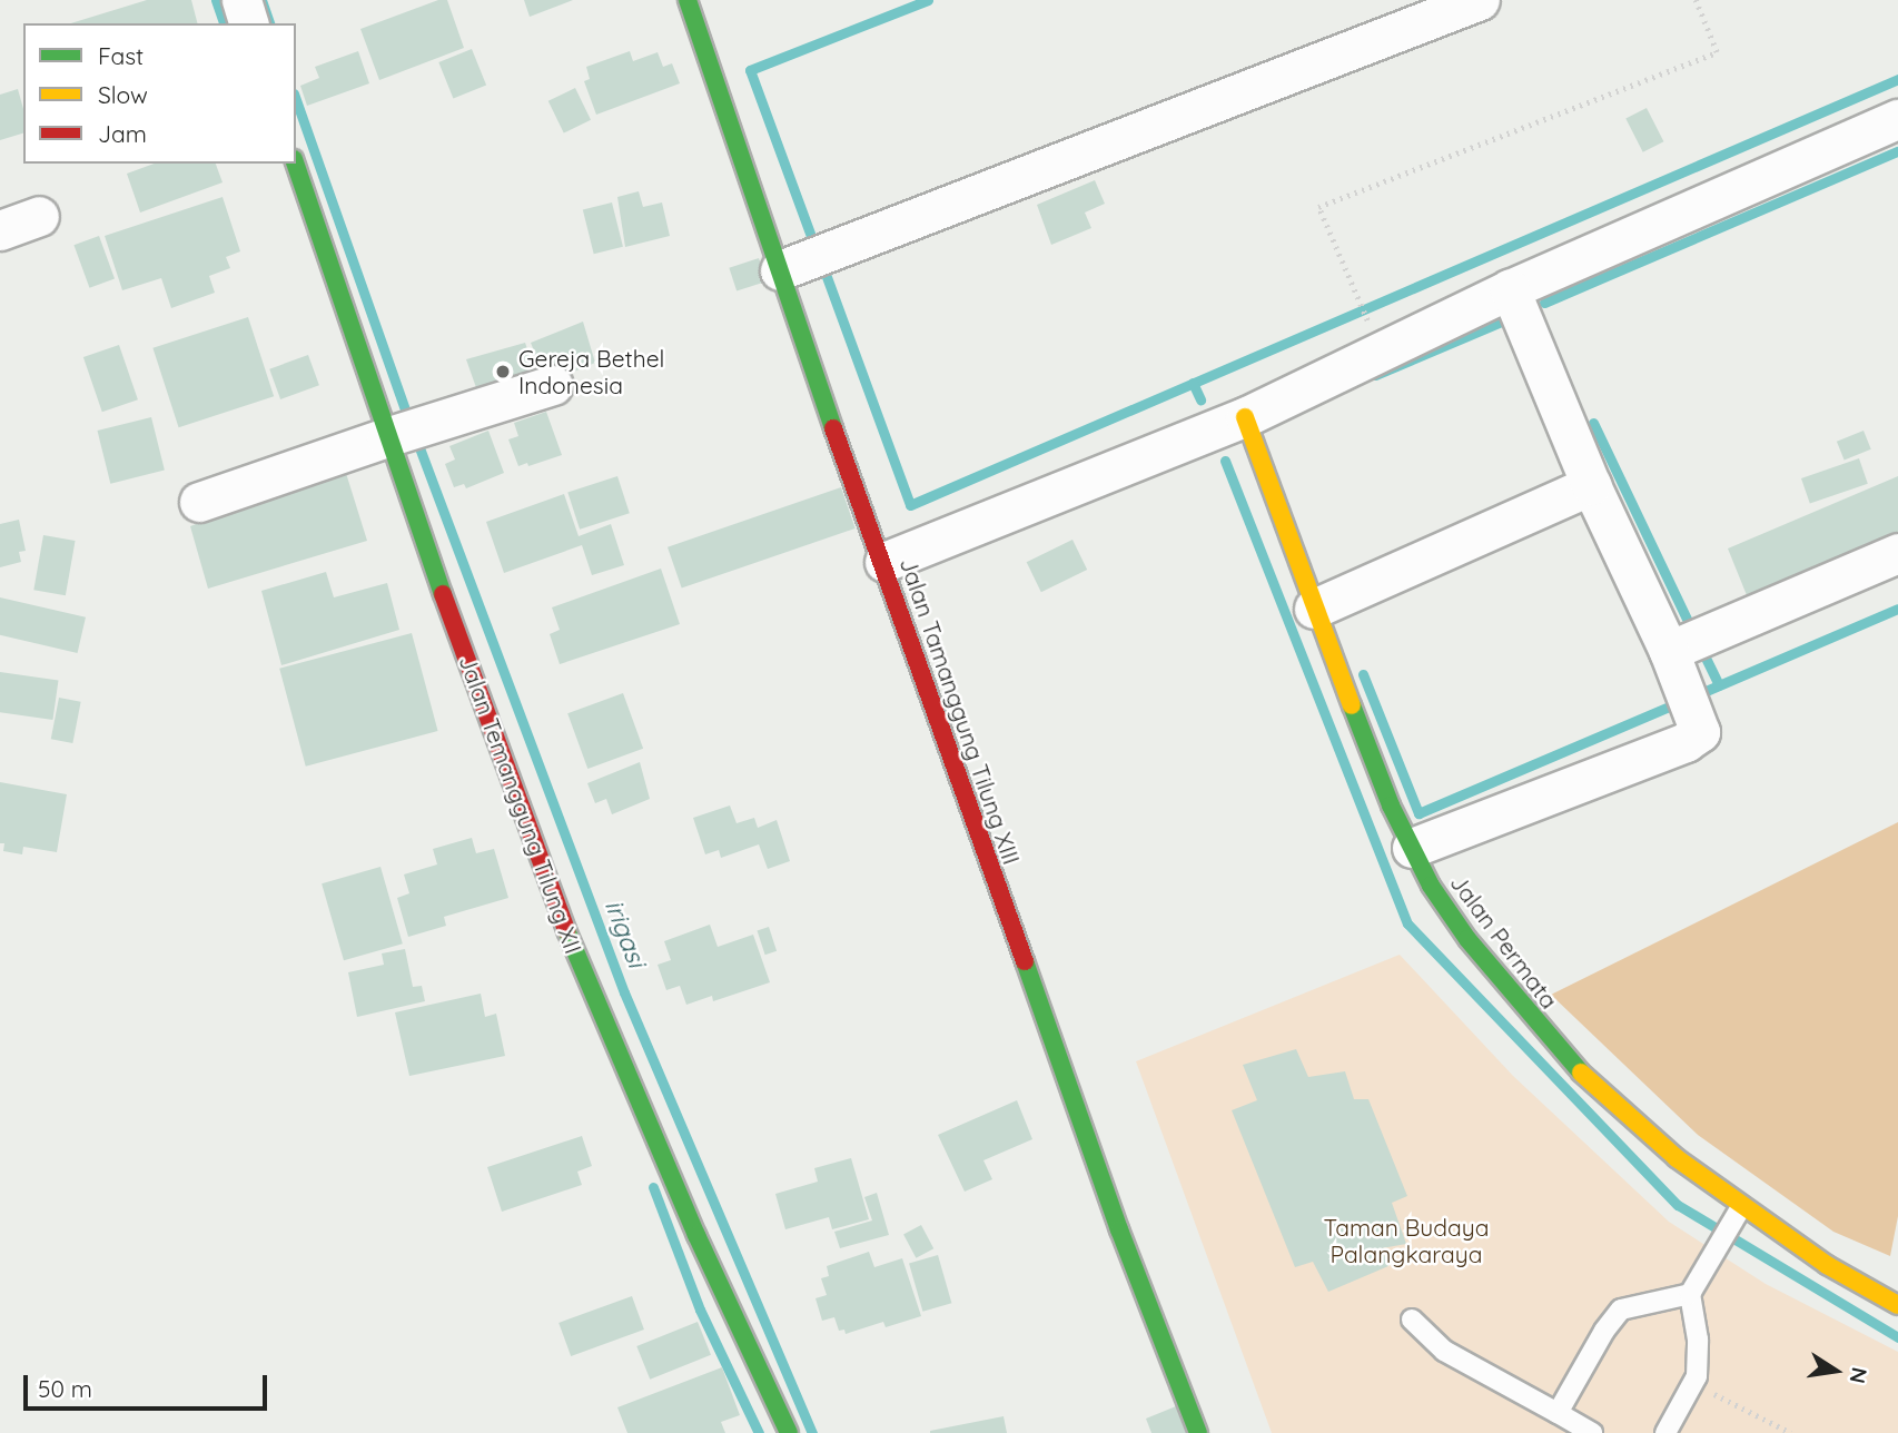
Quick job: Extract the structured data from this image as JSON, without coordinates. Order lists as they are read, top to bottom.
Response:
{
  "streets": {
    "street": ["Jalan Tamanggung Tilung XIII", "Jalan Temanggung Tilung XII", "Jalan Permata"]
  },
  "water": ["irigasi"],
  "parks": ["Taman Budaya Palangkaraya"],
  "places": ["Gereja Bethel Indonesia"],
  "legend": ["Fast", "Slow", "Jam"],
  "scale_bar": "50 m",
  "north": "right"
}
